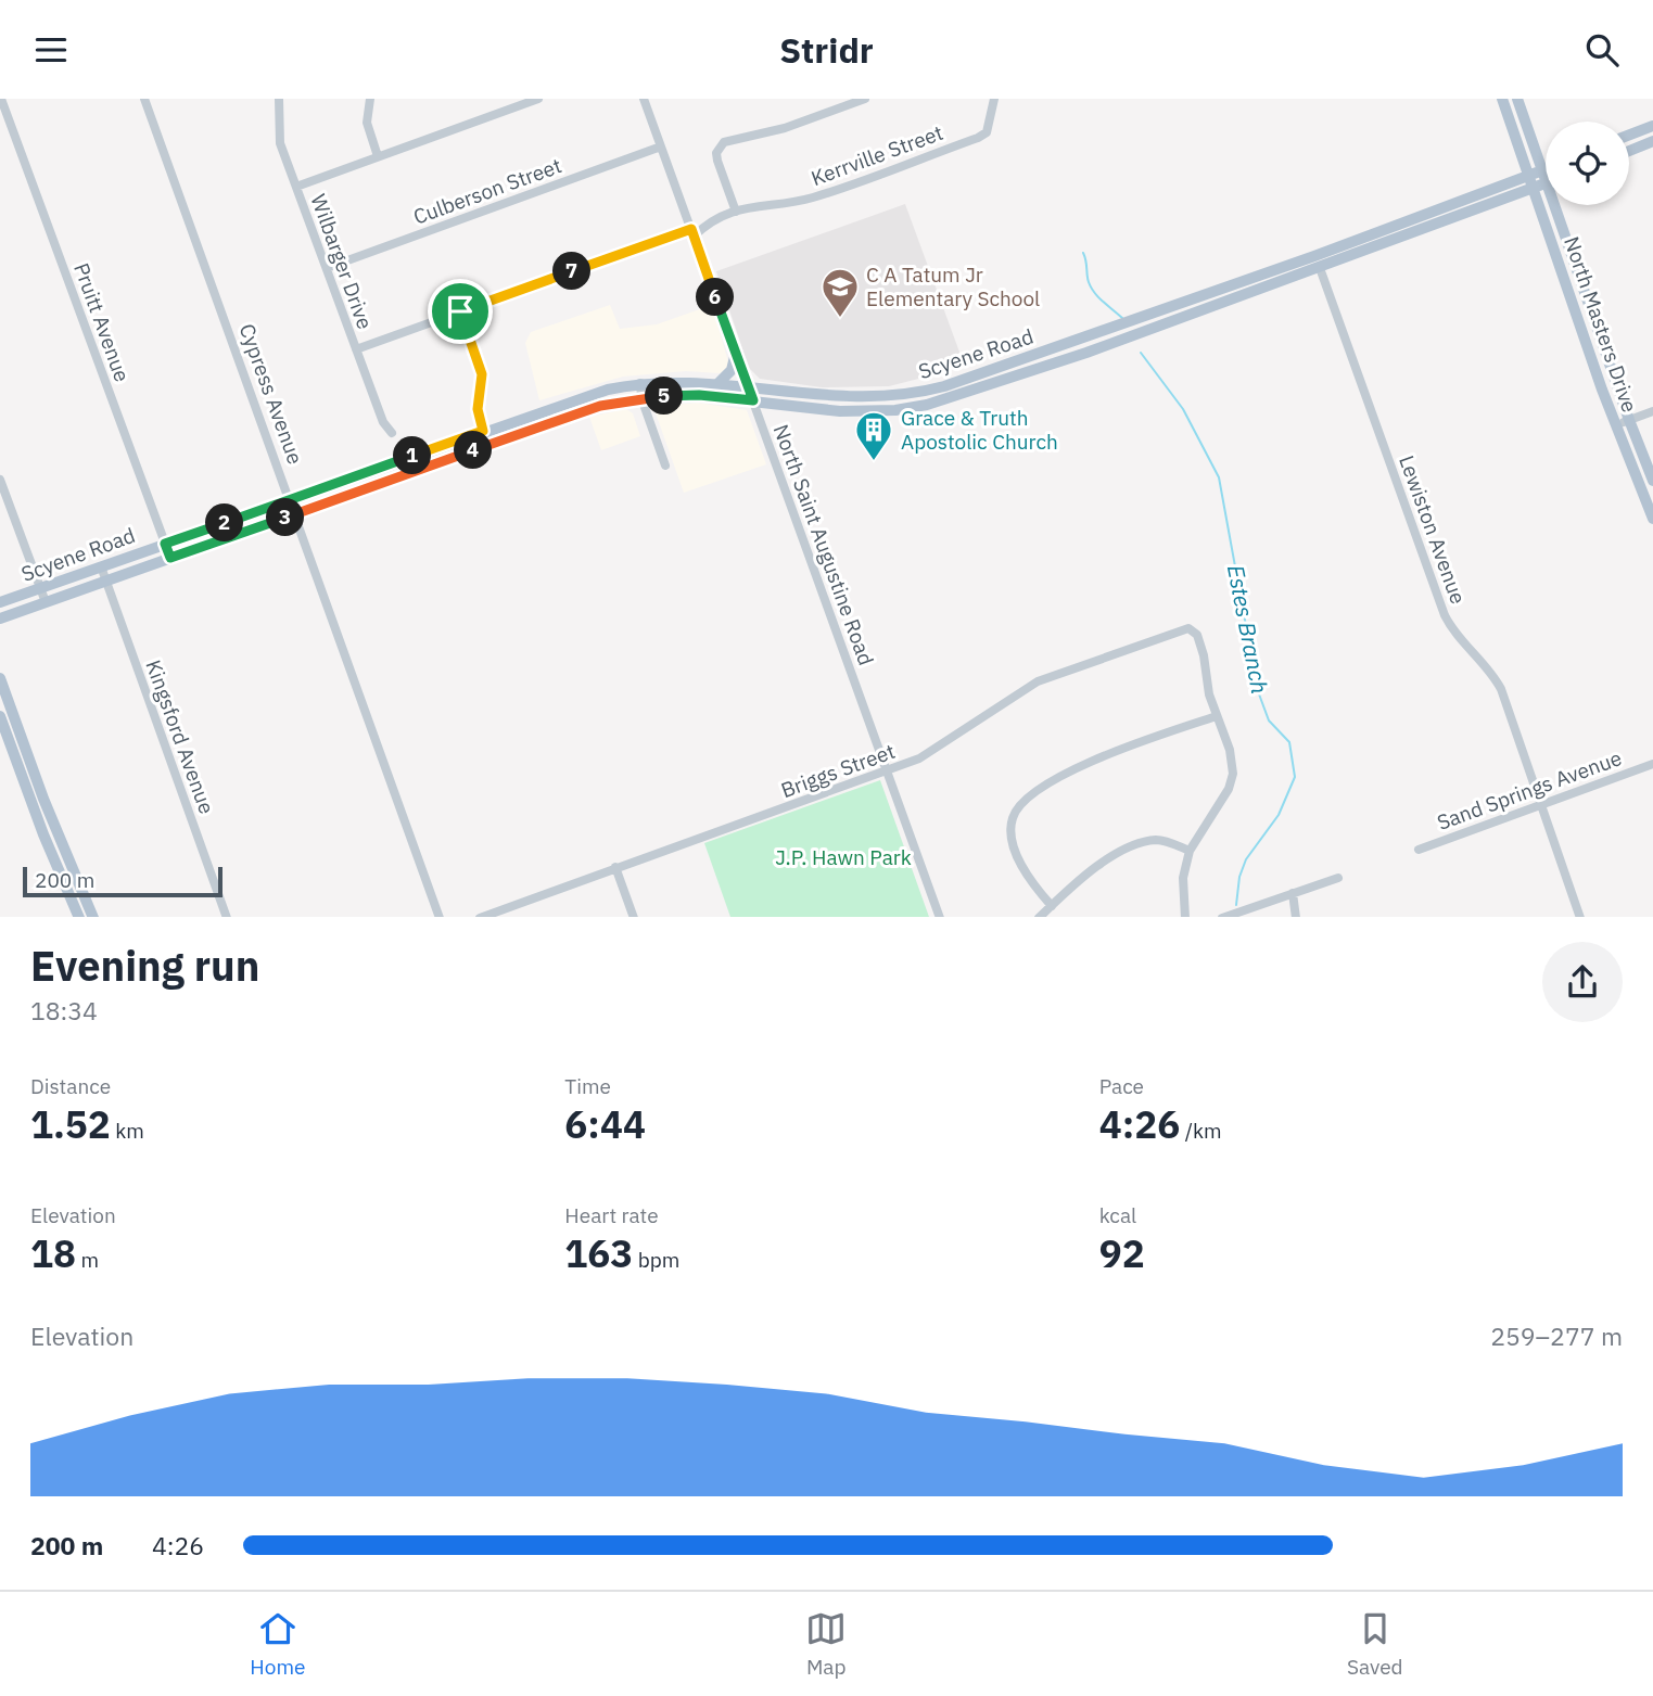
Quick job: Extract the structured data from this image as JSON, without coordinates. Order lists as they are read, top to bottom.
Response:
{
  "streets": {
    "main road": ["North Masters Drive", "Scyene Road"],
    "street": [
      "Kerrville Street",
      "Culberson Street",
      "Wilbarger Drive",
      "Pruitt Avenue",
      "Cypress Avenue",
      "Lewiston Avenue",
      "North Saint Augustine Road",
      "Kingsford Avenue",
      "Briggs Street",
      "Sand Springs Avenue"
    ]
  },
  "crossings": [
    ["Kerrville Street", "Wilbarger Drive"],
    ["Kerrville Street", "North Saint Augustine Road"],
    ["Culberson Street", "Wilbarger Drive"],
    ["Culberson Street", "North Saint Augustine Road"],
    ["Pruitt Avenue", "Scyene Road"],
    ["North Masters Drive", "Scyene Road"],
    ["Scyene Road", "Cypress Avenue"],
    ["Scyene Road", "Lewiston Avenue"],
    ["Scyene Road", "North Saint Augustine Road"],
    ["Scyene Road", "Kingsford Avenue"],
    ["Lewiston Avenue", "Sand Springs Avenue"],
    ["North Saint Augustine Road", "Briggs Street"]
  ],
  "water": ["Estes Branch"],
  "parks": ["J.P. Hawn Park"],
  "places": {
    "school or university": ["C A Tatum Jr Elementary School"],
    "building": ["Grace & Truth Apostolic Church"]
  },
  "scale_bar": "200 m",
  "page": {
    "header": "Stridr",
    "pins": [
      "7",
      "6",
      "5",
      "4",
      "1",
      "3",
      "2"
    ],
    "scale": "200 m",
    "heading": ["Evening run", "18:34"],
    "stats": [
      ["Distance", "1.52 km"],
      ["Time", "6:44"],
      ["Pace", "4:26 /km"],
      ["Elevation", "18 m"],
      ["Heart rate", "163 bpm"],
      ["kcal", "92"]
    ],
    "chart": ["Elevation", "259–277 m"],
    "list": [
      {
        "name": "200 m",
        "note": "4:26"
      }
    ],
    "tabs": ["Home", "Map", "Saved"]
  }
}
